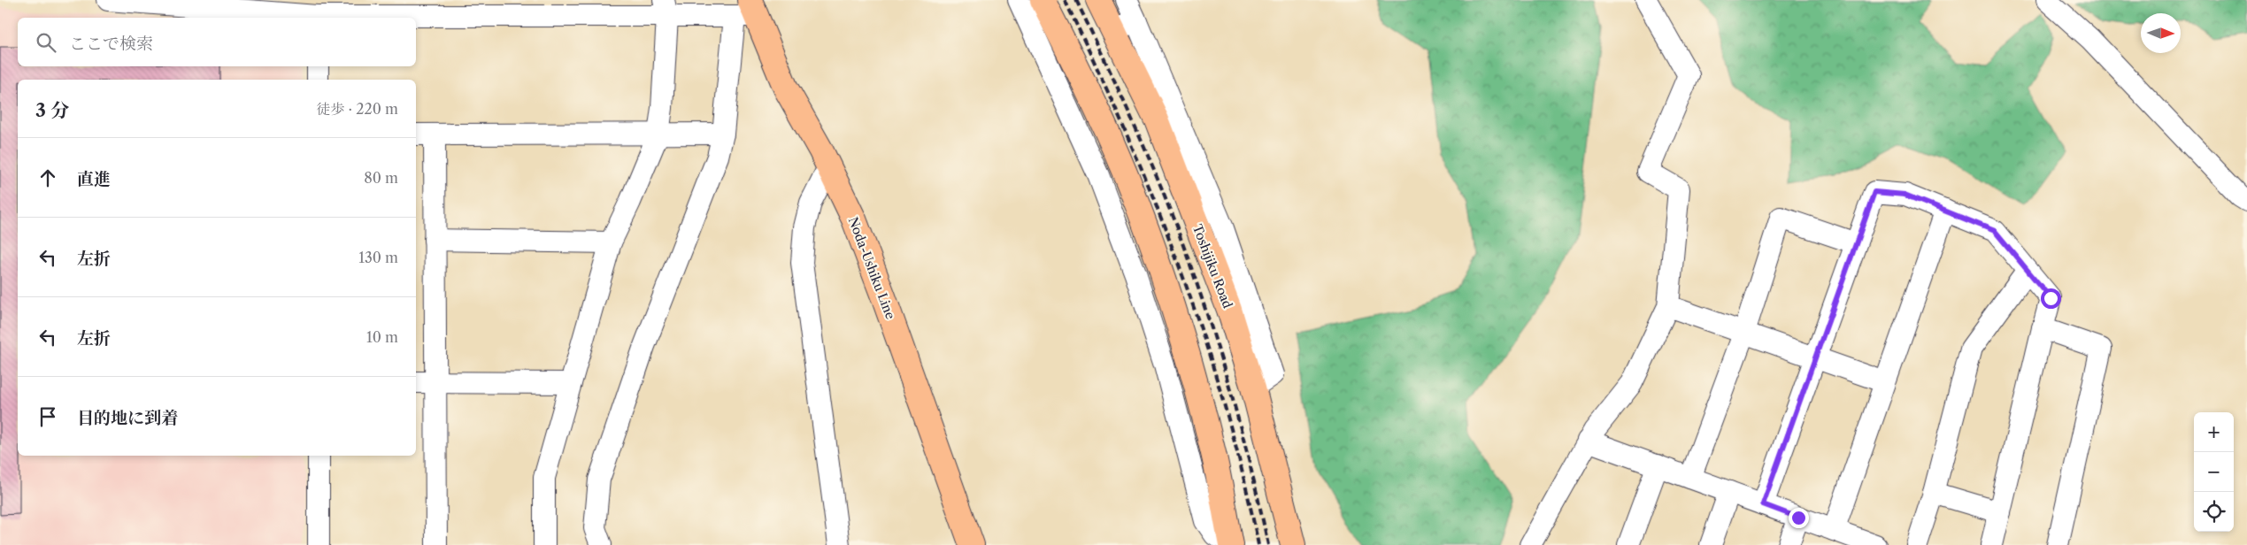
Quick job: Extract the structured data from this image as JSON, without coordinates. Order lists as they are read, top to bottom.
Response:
{
  "streets": {
    "main road": ["Toshijiku Road", "Noda-Ushiku Line"]
  },
  "north": "right",
  "page": {
    "search": "ここで検索",
    "heading": ["3 分", "徒歩 · 220 m"],
    "list": [
      ["直進", "80 m"],
      ["左折", "130 m"],
      ["左折", "10 m"],
      "目的地に到着"
    ],
    "map_buttons": ["+", "−"]
  }
}
